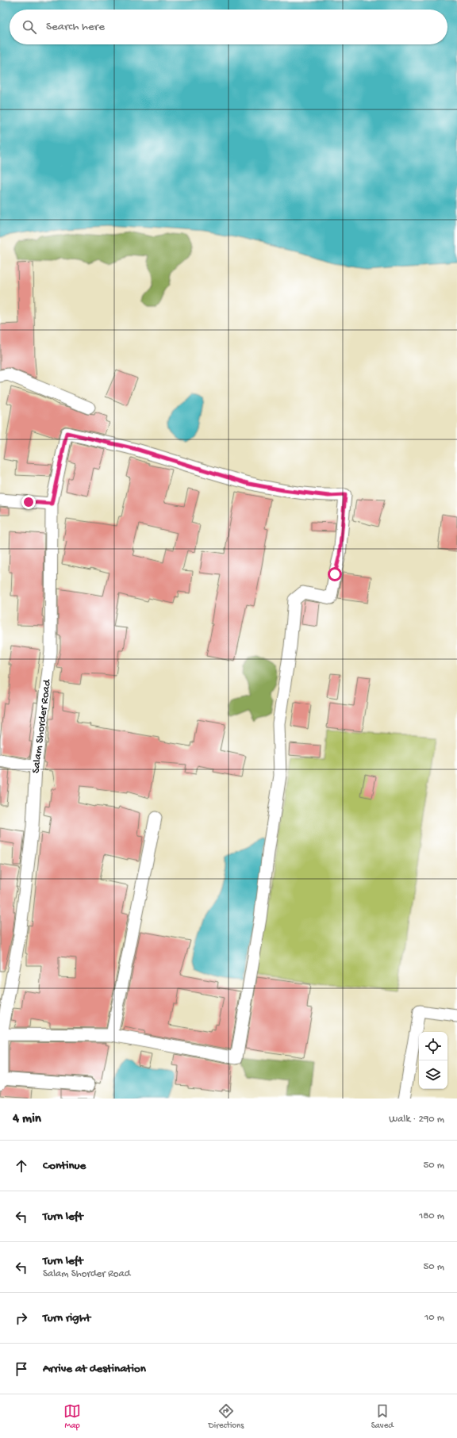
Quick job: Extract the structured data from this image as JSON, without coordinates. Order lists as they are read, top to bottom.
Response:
{
  "streets": {
    "street": ["Salam Shorder Road"]
  },
  "page": {
    "search": "Search here",
    "heading": ["4 min", "Walk · 290 m"],
    "list": [
      ["Continue", "50 m"],
      ["Turn left", "180 m"],
      ["Turn left", "Salam Shorder Road", "50 m"],
      ["Turn right", "10 m"],
      "Arrive at destination"
    ],
    "nav": ["Map", "Directions", "Saved"]
  }
}
